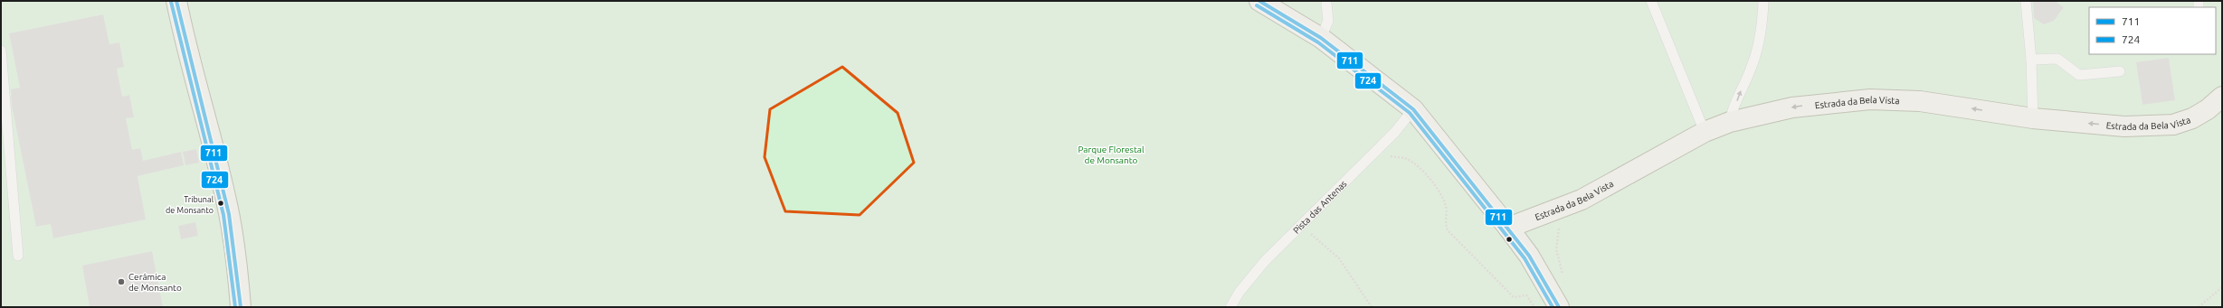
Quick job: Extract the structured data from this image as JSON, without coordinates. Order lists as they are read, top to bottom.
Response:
{
  "streets": {
    "street": ["Estrada da Bela Vista"],
    "lane": ["Pista das Antenas"]
  },
  "one_way": ["Estrada da Bela Vista"],
  "parks": ["Parque Florestal de Monsanto"],
  "places": ["Tribunal de Monsanto", "Cerâmica de Monsanto"],
  "lines": ["transit line 711", "transit line 724"],
  "legend": ["711", "724"]
}
